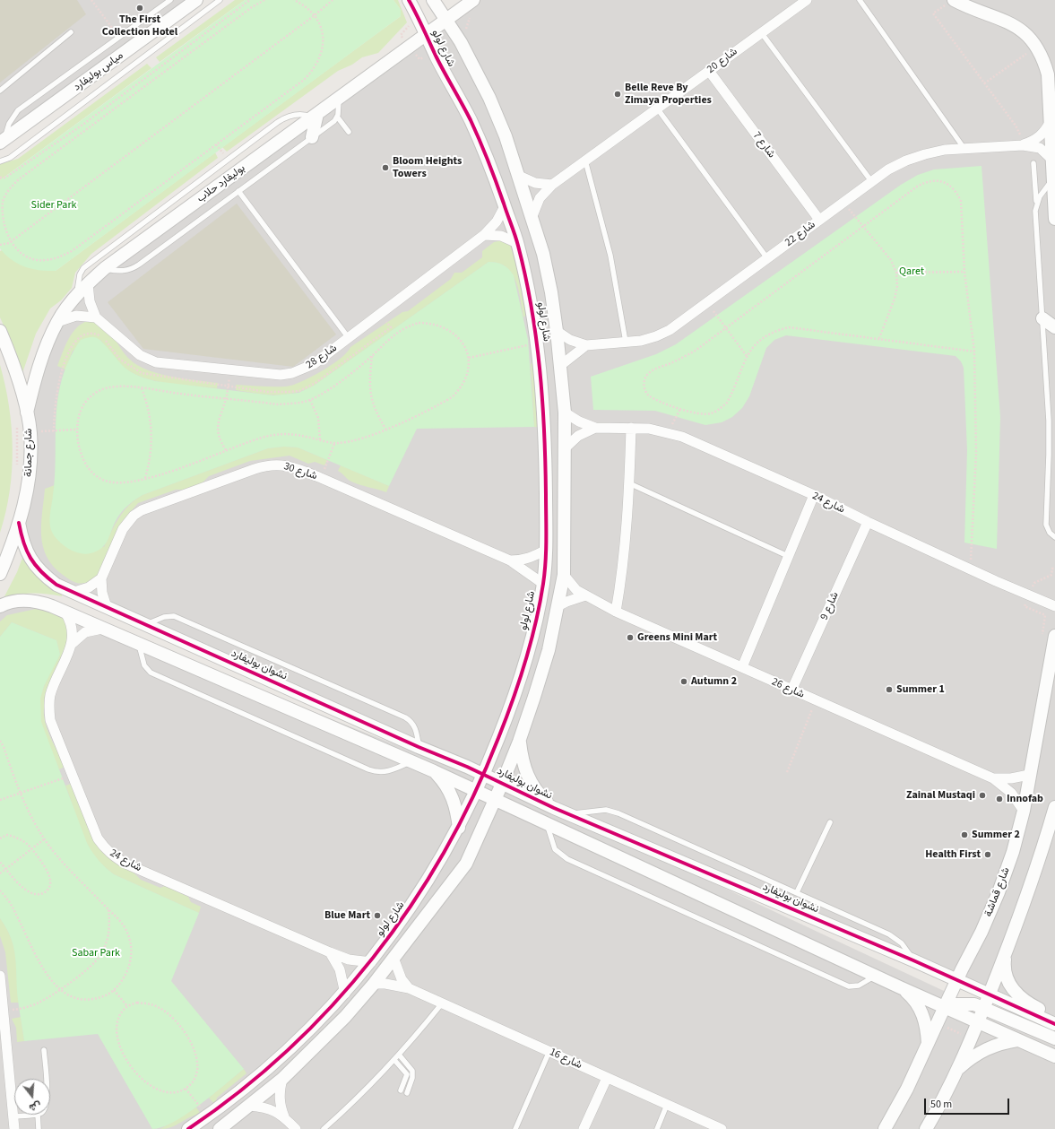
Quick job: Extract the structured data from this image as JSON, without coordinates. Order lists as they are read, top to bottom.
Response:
{
  "streets": {
    "street": [
      "شارع لولو",
      "شارع 20",
      "مياس بوليفارد",
      "شارع 7",
      "بوليفارد حلاب",
      "شارع 22",
      "شارع 28",
      "شارع جمانة",
      "شارع 30",
      "شارع 24",
      "شارع 9",
      "نشوان بوليفارد",
      "شارع 26",
      "شارع قماشة",
      "شارع 16"
    ]
  },
  "crossings": [
    ["شارع لولو", "شارع 20"],
    ["شارع لولو", "بوليفارد حلاب"],
    ["شارع لولو", "شارع 22"],
    ["شارع لولو", "شارع 28"],
    ["شارع لولو", "شارع 30"],
    ["شارع لولو", "شارع 24"],
    ["شارع لولو", "نشوان بوليفارد"],
    ["شارع لولو", "شارع 26"],
    ["شارع لولو", "شارع 16"],
    ["شارع 20", "شارع 7"],
    ["شارع 7", "شارع 22"],
    ["بوليفارد حلاب", "شارع 28"],
    ["بوليفارد حلاب", "شارع جمانة"],
    ["شارع جمانة", "نشوان بوليفارد"],
    ["شارع 30", "نشوان بوليفارد"],
    ["شارع 24", "شارع 9"],
    ["شارع 9", "شارع 26"],
    ["نشوان بوليفارد", "شارع قماشة"],
    ["شارع 26", "شارع قماشة"]
  ],
  "parks": ["Sider Park", "Qaret", "Sabar Park"],
  "places": [
    "The First Collection Hotel",
    "Belle Reve By Zimaya Properties",
    "Bloom Heights Towers",
    "Greens Mini Mart",
    "Autumn 2",
    "Summer 1",
    "Zainal Mustaqi",
    "Innofab",
    "Summer 2",
    "Health First",
    "Blue Mart"
  ],
  "scale_bar": "50 m",
  "north": "bottom"
}
